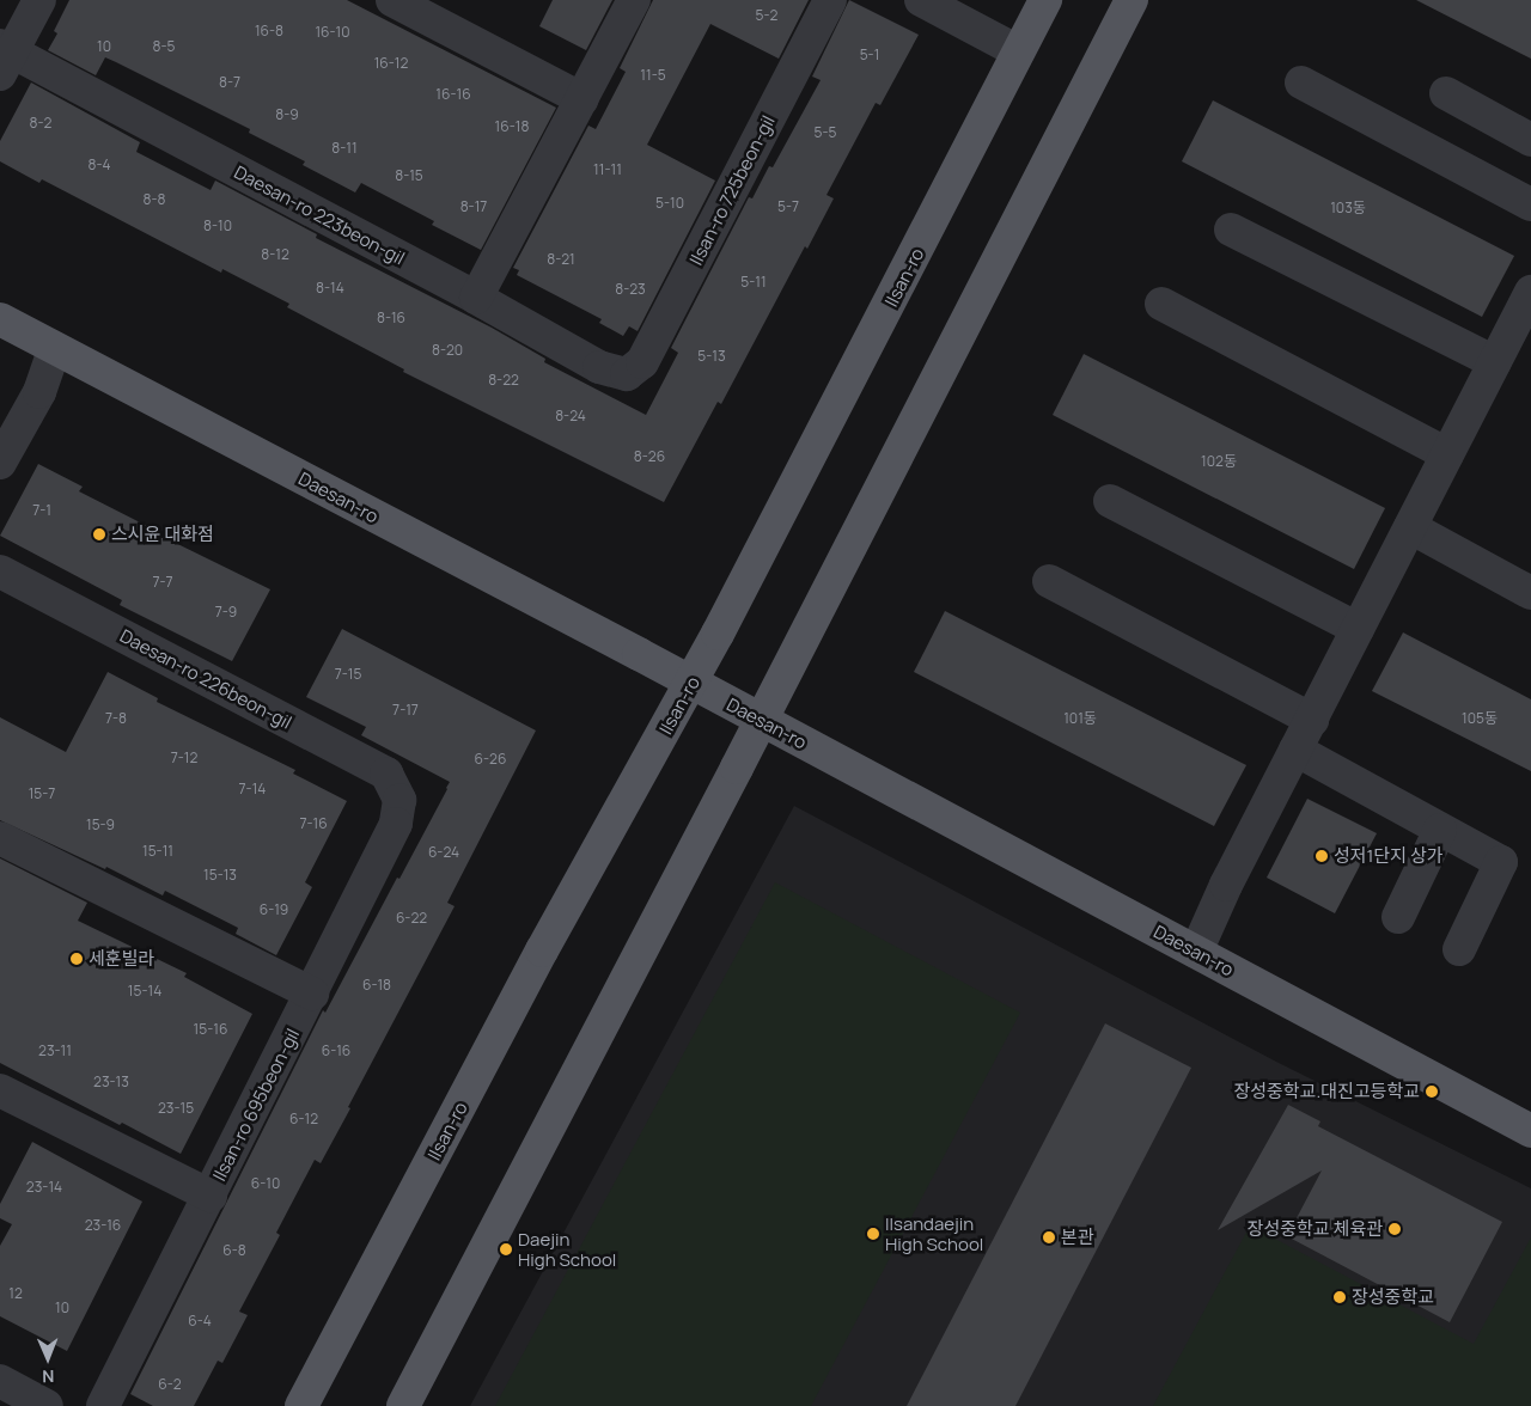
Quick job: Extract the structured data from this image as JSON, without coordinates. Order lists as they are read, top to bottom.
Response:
{
  "streets": {
    "main road": ["Ilsan-ro", "Daesan-ro"],
    "street": [
      "Ilsan-ro 725beon-gil",
      "Daesan-ro 223beon-gil",
      "Daesan-ro 226beon-gil",
      "Ilsan-ro 695beon-gil"
    ]
  },
  "crossings": [
    ["Ilsan-ro 725beon-gil", "Daesan-ro 223beon-gil"],
    ["Ilsan-ro", "Daesan-ro"],
    ["Daesan-ro 226beon-gil", "Ilsan-ro 695beon-gil"]
  ],
  "places": [
    "스시윤 대화점",
    "성저1단지 상가",
    "세훈빌라",
    "장성중학교.대진고등학교",
    "장성중학교 체육관",
    "Ilsandaejin High School",
    "본관",
    "Daejin High School",
    "장성중학교"
  ],
  "house_numbers": [
    "5-2",
    "16-8",
    "16-10",
    "10",
    "8-5",
    "5-1",
    "16-12",
    "11-5",
    "8-7",
    "16-16",
    "8-9",
    "8-2",
    "16-18",
    "5-5",
    "8-11",
    "8-4",
    "11-11",
    "8-15",
    "8-8",
    "5-10",
    "8-17",
    "5-7",
    "103동",
    "8-10",
    "8-12",
    "8-21",
    "5-11",
    "8-14",
    "8-23",
    "8-16",
    "8-20",
    "5-13",
    "8-22",
    "8-24",
    "8-26",
    "102동",
    "7-1",
    "7-7",
    "7-9",
    "7-15",
    "7-17",
    "7-8",
    "101동",
    "105동",
    "7-12",
    "6-26",
    "7-14",
    "15-7",
    "7-16",
    "15-9",
    "15-11",
    "6-24",
    "15-13",
    "6-19",
    "6-22",
    "6-18",
    "15-14",
    "15-16",
    "23-11",
    "6-16",
    "23-13",
    "23-15",
    "6-12",
    "6-10",
    "23-14",
    "23-16",
    "6-8",
    "12",
    "10",
    "6-4",
    "6-2"
  ],
  "north": "bottom"
}
